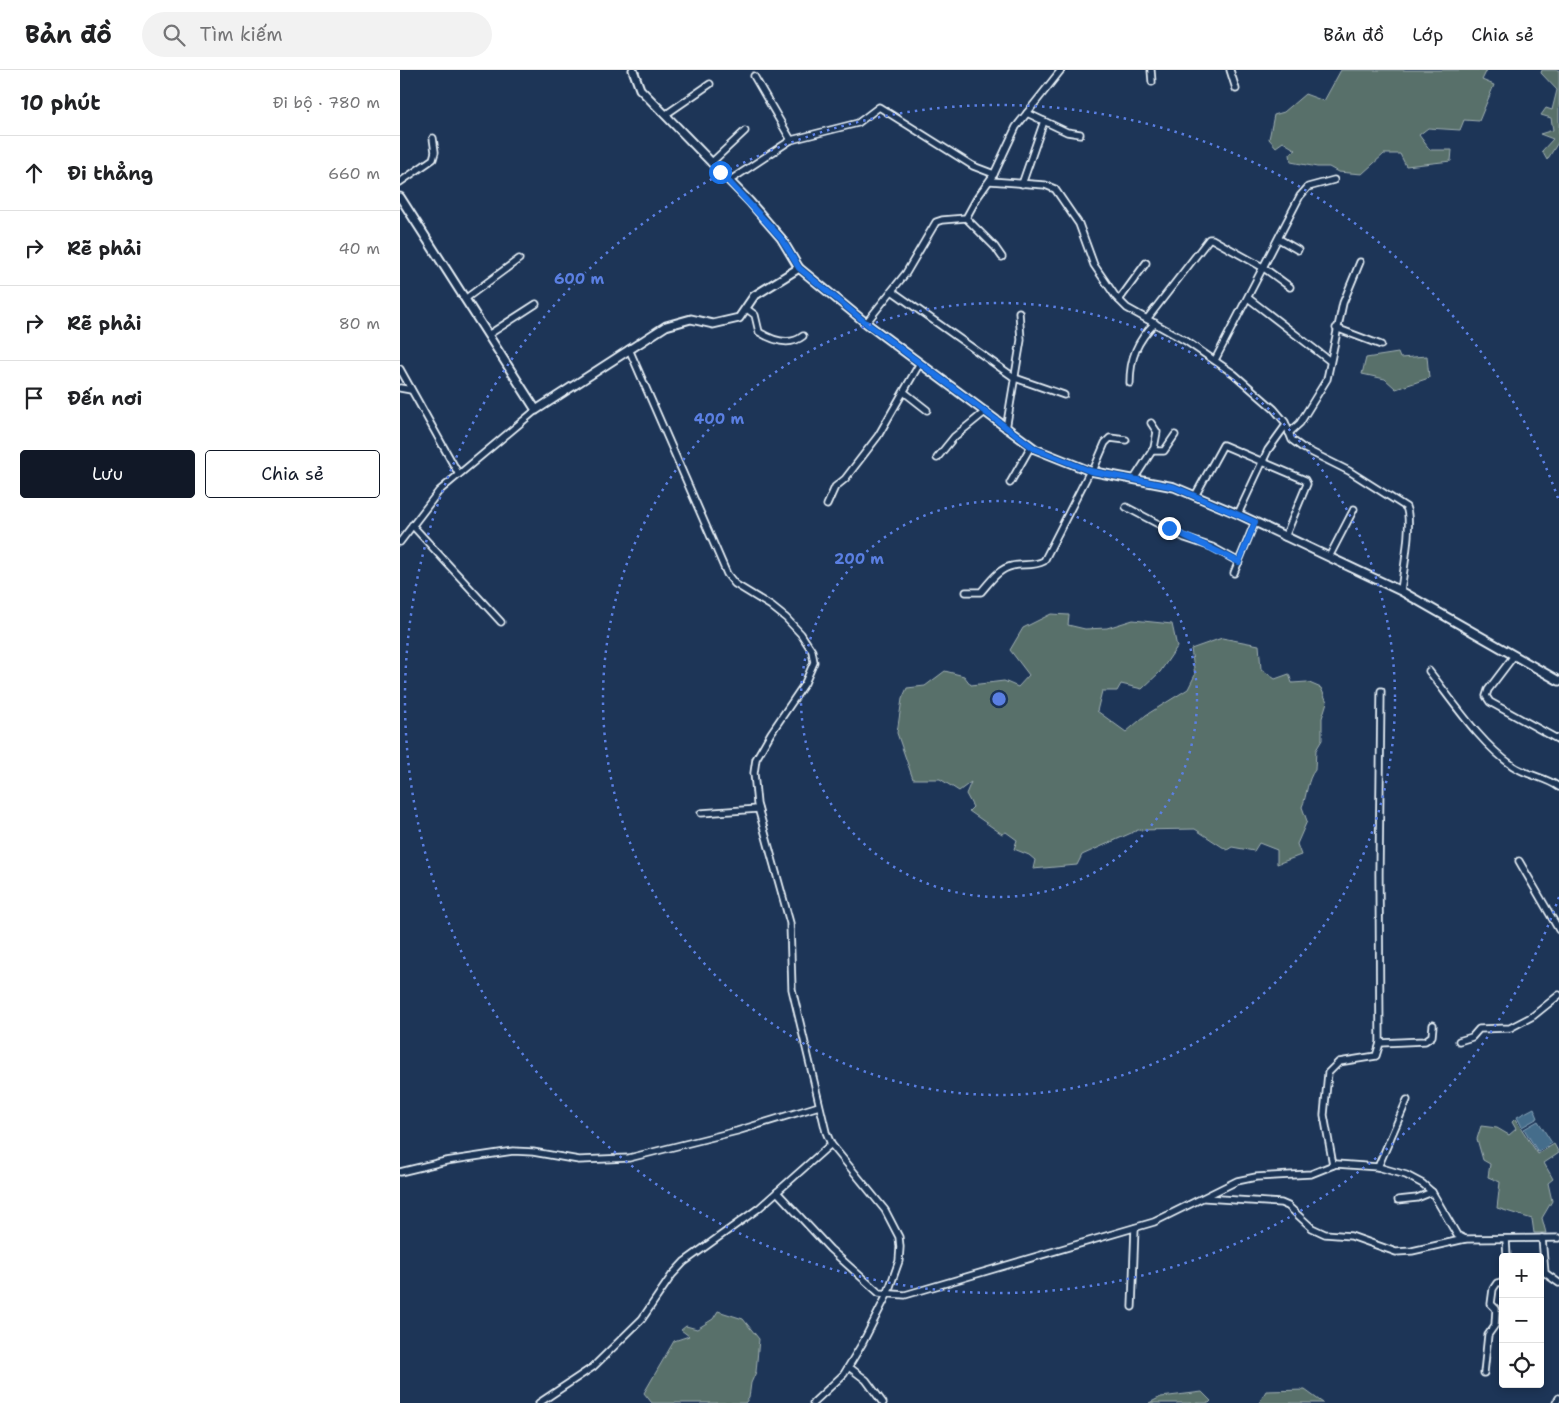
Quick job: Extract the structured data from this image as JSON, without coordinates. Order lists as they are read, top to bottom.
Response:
{
  "page": {
    "header": "Bản đồ",
    "search": "Tìm kiếm",
    "nav": ["Bản đồ", "Lớp", "Chia sẻ"],
    "heading": ["10 phút", "Đi bộ · 780 m"],
    "list": [
      ["Đi thẳng", "660 m"],
      ["Rẽ phải", "40 m"],
      ["Rẽ phải", "80 m"],
      "Đến nơi"
    ],
    "buttons": ["Lưu", "Chia sẻ"],
    "map_buttons": ["+", "−"]
  },
  "rings": ["600 m", "400 m", "200 m"]
}
